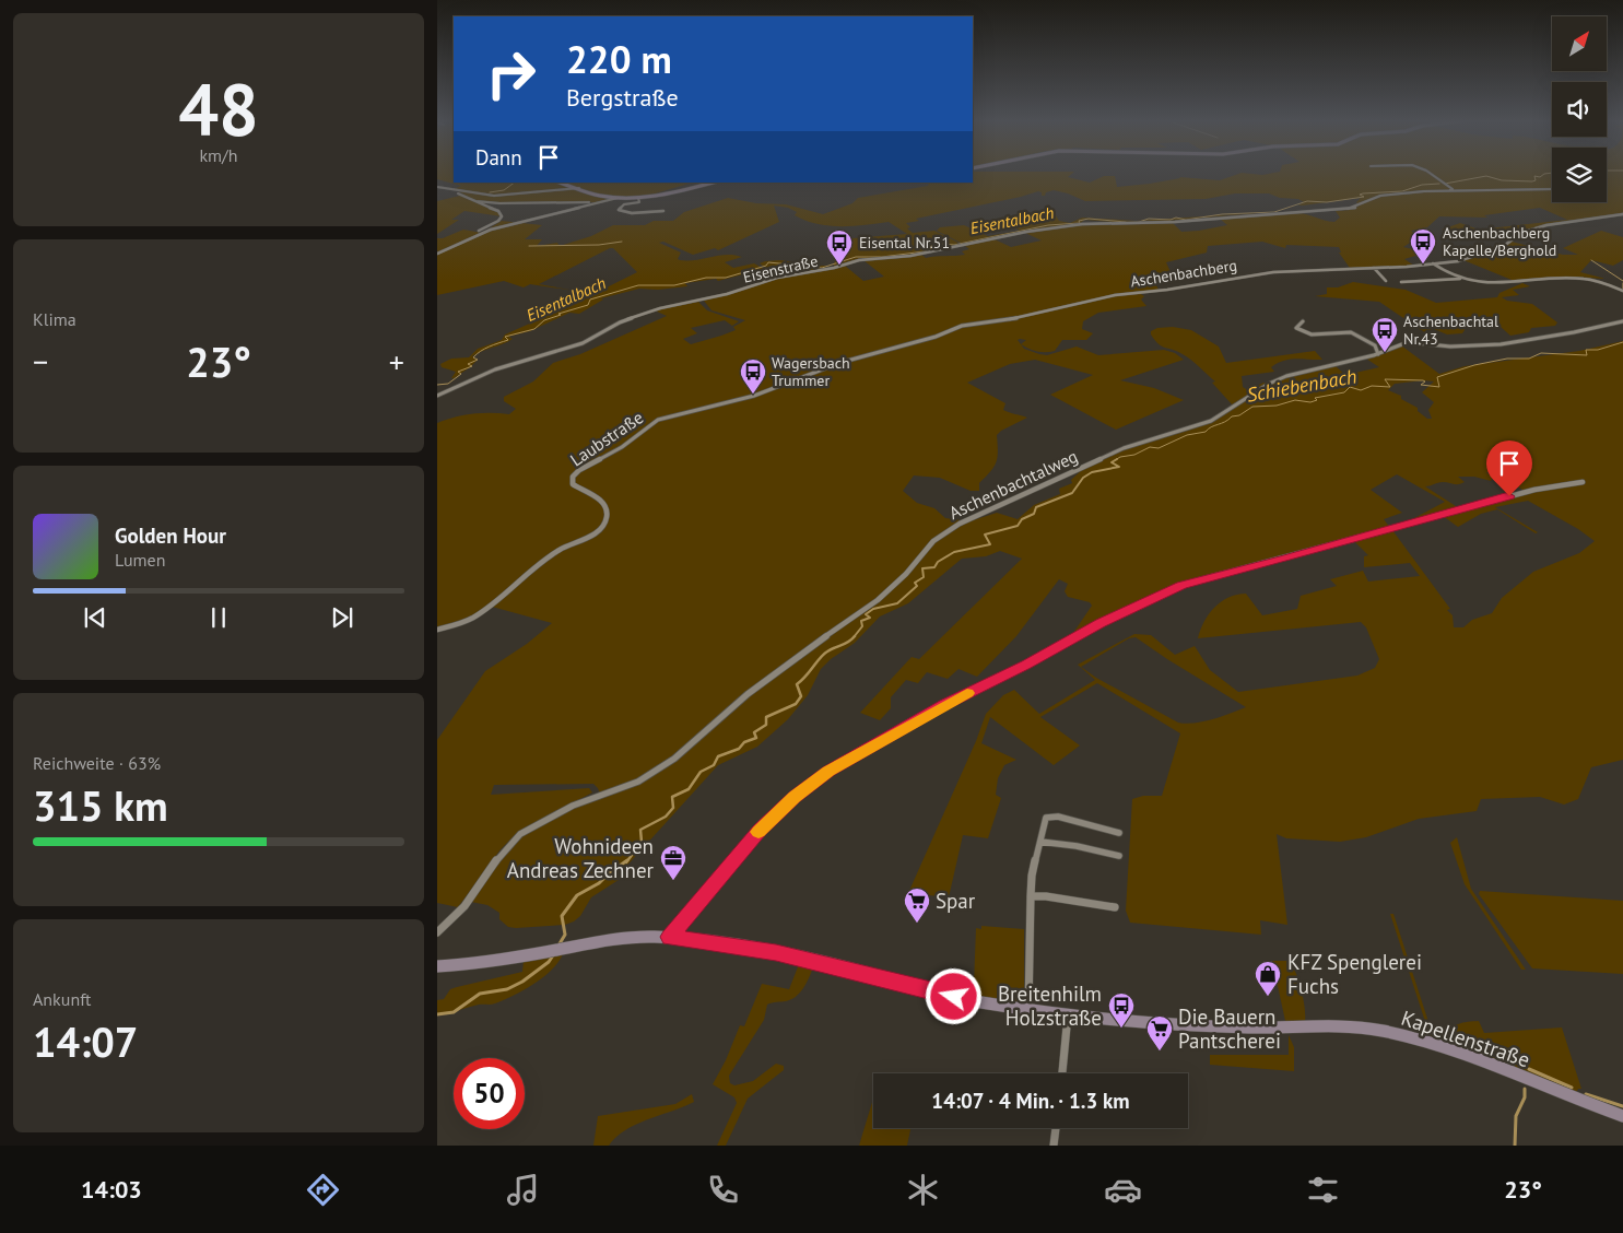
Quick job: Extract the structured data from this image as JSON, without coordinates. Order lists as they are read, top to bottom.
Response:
{
  "streets": {
    "street": [
      "Eisenstraße",
      "Aschenbachberg",
      "Laubstraße",
      "Aschenbachtalweg",
      "Kapellenstraße"
    ]
  },
  "crossings": [
    ["Aschenbachberg", "Laubstraße"]
  ],
  "water": ["Eisentalbach", "Schiebenbach"],
  "places": {
    "bus stop": [
      "Aschenbachberg Kapelle/Berghold",
      "Eisental Nr.51",
      "Aschenbachtal Nr.43",
      "Wagersbach Trummer",
      "Breitenhilm Holzstraße"
    ],
    "office": ["Wohnideen Andreas Zechner"],
    "supermarket": ["Spar", "Die Bauern Pantscherei"],
    "shop": ["KFZ Spenglerei Fuchs"]
  },
  "north": "top right",
  "page": {
    "tile": [
      ["48", "km/h"],
      "Klima",
      ["Reichweite · 63%", "315 km"],
      ["Ankunft", "14:07"]
    ],
    "turn": ["220 m", "Bergstraße"],
    "then": "Dann",
    "heat": ["−", "23°", "+"],
    "song": ["Golden Hour", "Lumen"],
    "limit": "50",
    "trip": "14:07 · 4 Min. · 1.3 km",
    "tabs": ["14:03", "23°"]
  }
}
